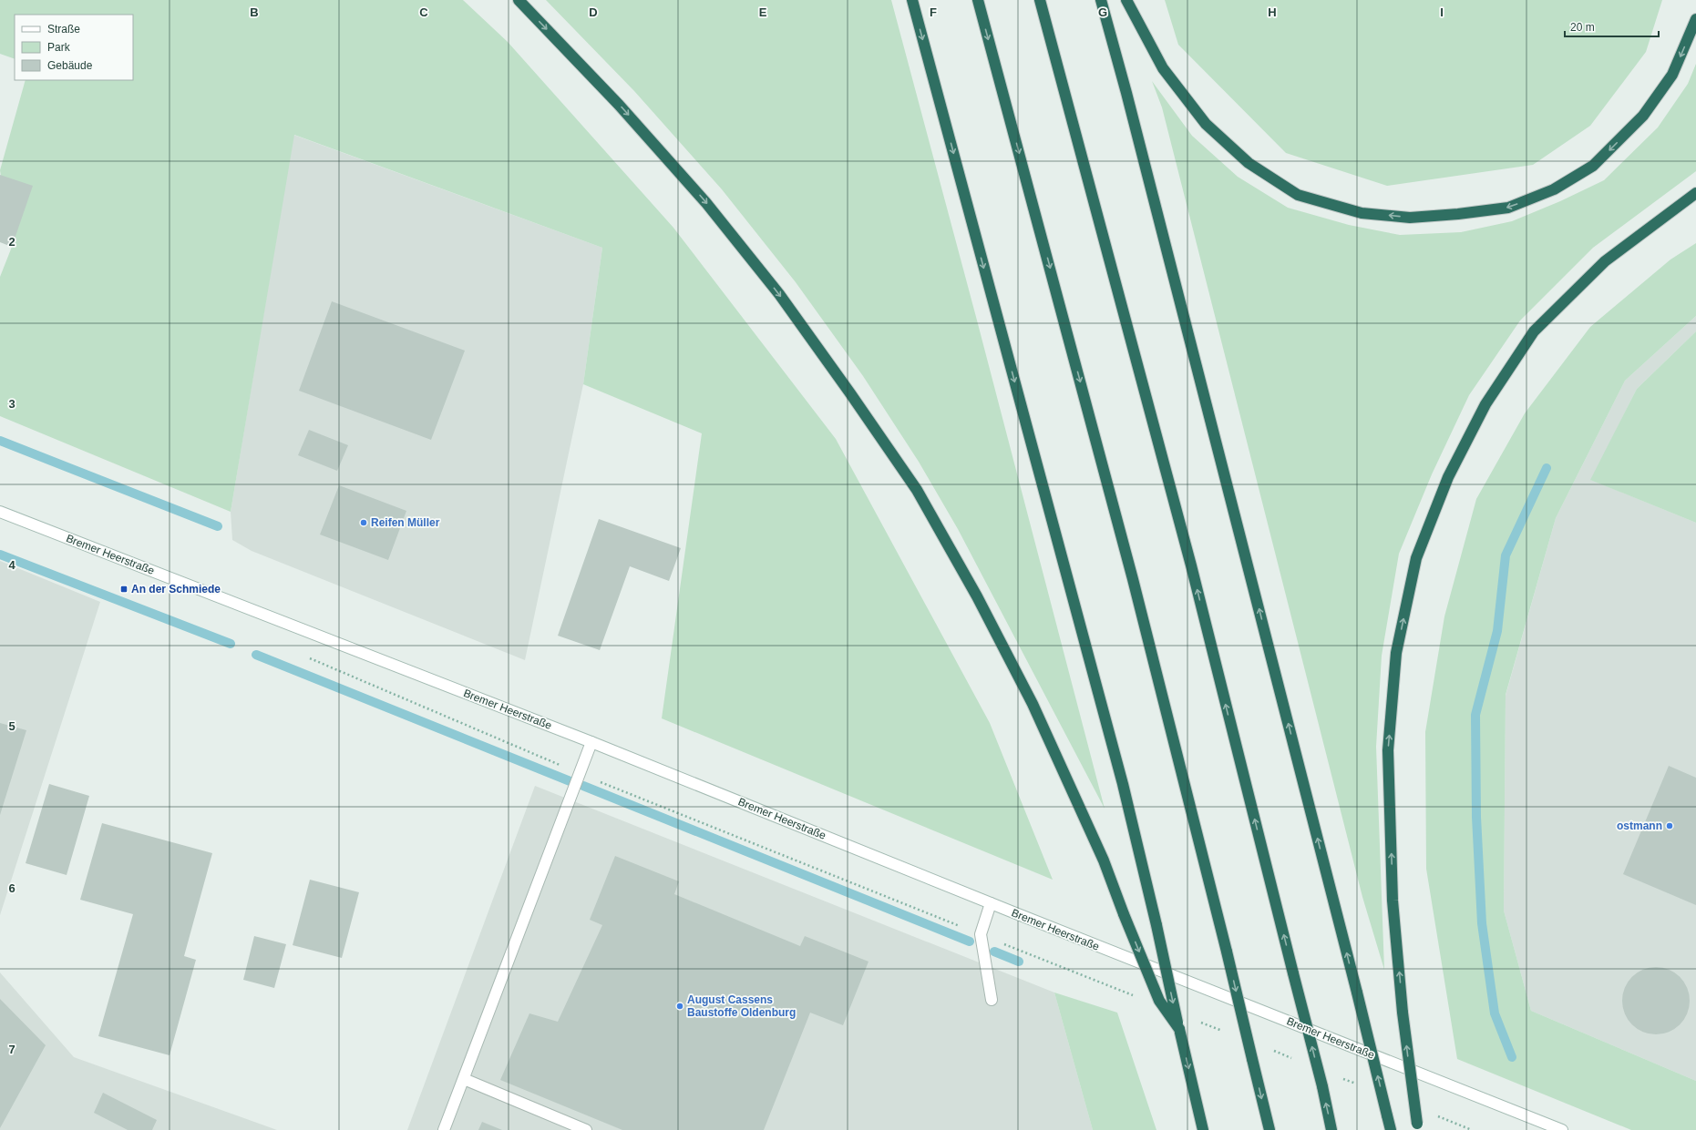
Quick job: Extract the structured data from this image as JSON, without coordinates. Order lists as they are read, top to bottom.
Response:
{
  "streets": {
    "main road": ["Bremer Heerstraße"]
  },
  "places": {
    "other": ["Reifen Müller", "ostmann", "August Cassens Baustoffe Oldenburg"],
    "transit": ["An der Schmiede"]
  },
  "legend": ["Straße", "Park", "Gebäude"],
  "scale_bar": "20 m",
  "grid": {
    "columns": [
      "B",
      "C",
      "D",
      "E",
      "F",
      "G",
      "H",
      "I"
    ],
    "rows": [
      "2",
      "3",
      "4",
      "5",
      "6",
      "7"
    ]
  }
}
